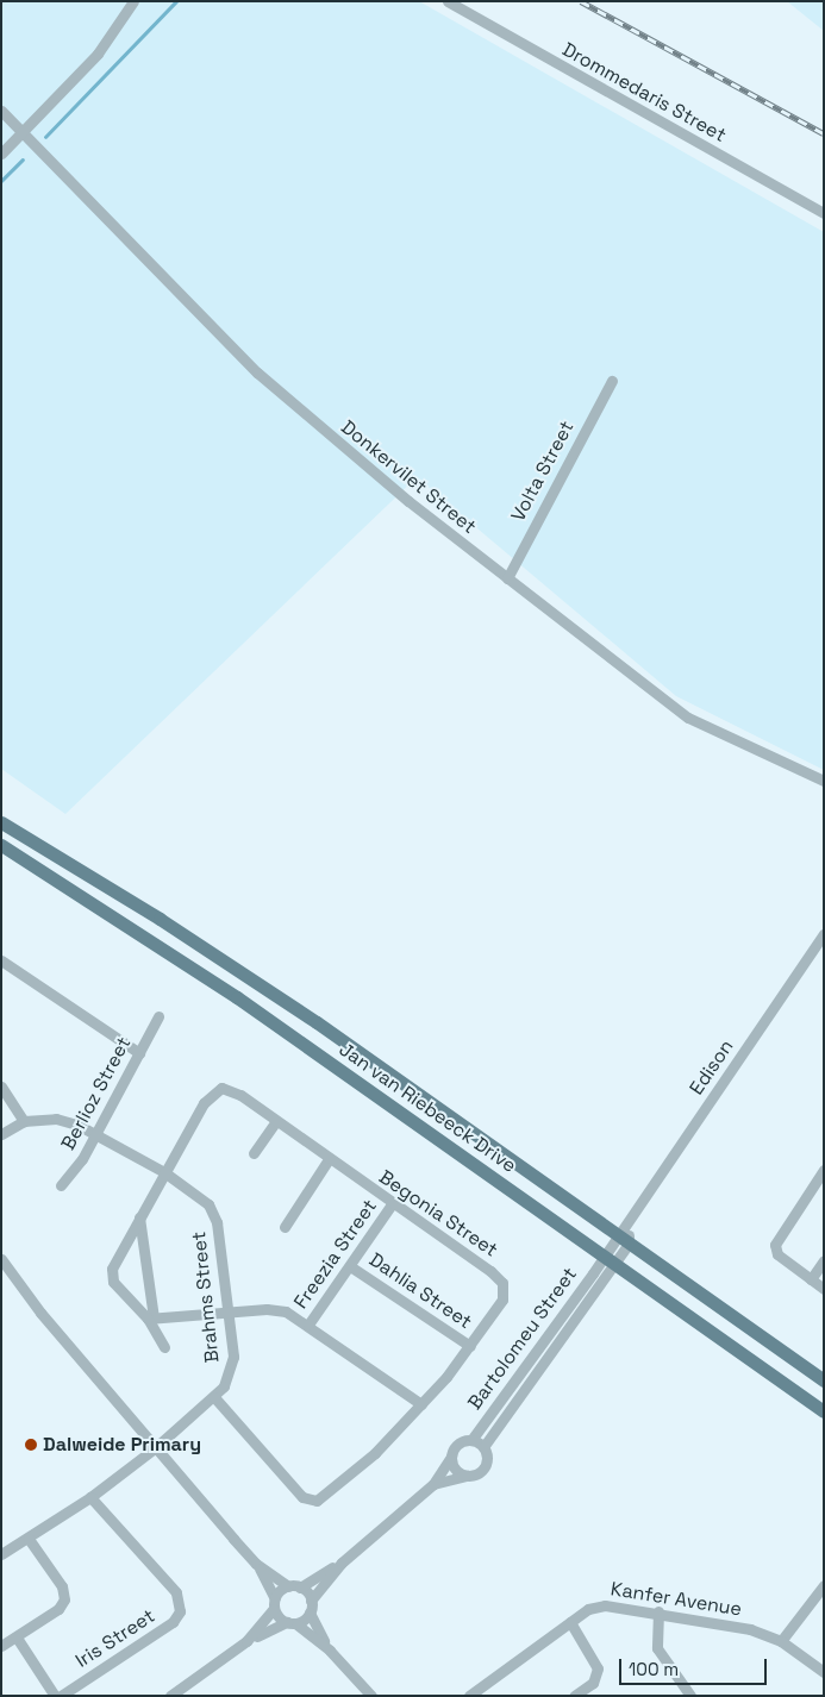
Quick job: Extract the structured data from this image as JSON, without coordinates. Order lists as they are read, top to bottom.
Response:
{
  "streets": {
    "main road": ["Jan van Riebeeck Drive"],
    "street": [
      "Drommedaris Street",
      "Volta Street",
      "Donkervilet Street",
      "Edison",
      "Berlioz Street",
      "Begonia Street",
      "Freezia Street",
      "Dahlia Street",
      "Brahms Street",
      "Bartolomeu Street",
      "Kanfer Avenue",
      "Iris Street"
    ]
  },
  "crossings": [
    ["Volta Street", "Donkervilet Street"],
    ["Edison", "Jan van Riebeeck Drive"],
    ["Edison", "Bartolomeu Street"],
    ["Berlioz Street", "Brahms Street"],
    ["Jan van Riebeeck Drive", "Bartolomeu Street"],
    ["Begonia Street", "Freezia Street"],
    ["Begonia Street", "Dahlia Street"],
    ["Begonia Street", "Brahms Street"],
    ["Freezia Street", "Dahlia Street"],
    ["Brahms Street", "Iris Street"]
  ],
  "places": ["Dalweide Primary"],
  "scale_bar": "100 m"
}
